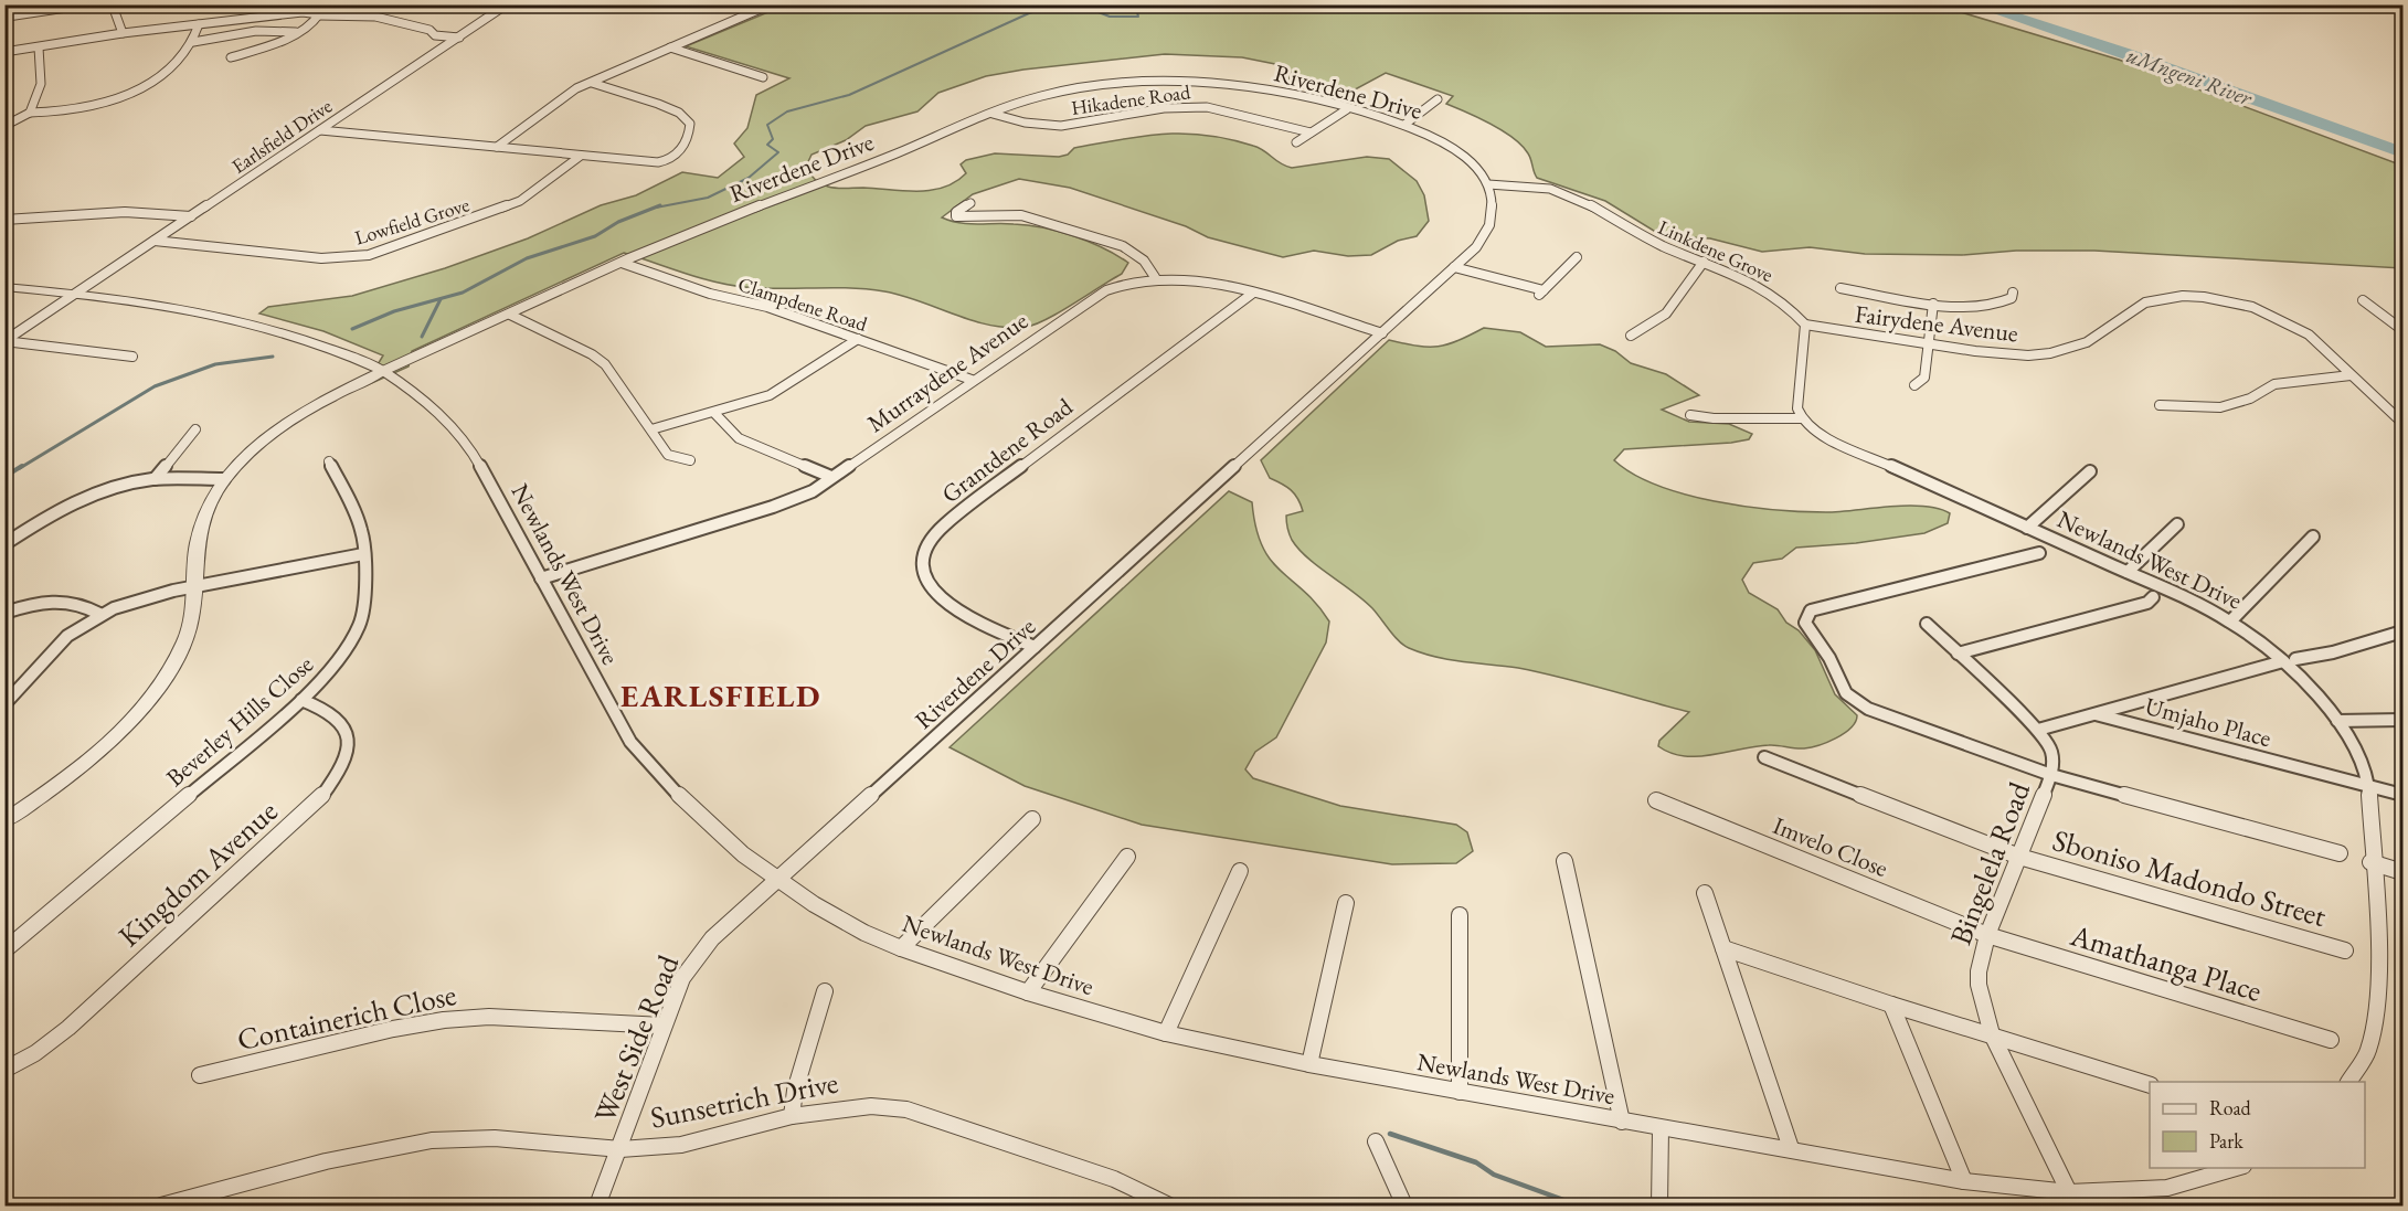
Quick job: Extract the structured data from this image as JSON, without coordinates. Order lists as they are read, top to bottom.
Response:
{
  "streets": {
    "street": [
      "Riverdene Drive",
      "Hikadene Road",
      "Earlsfield Drive",
      "Lowfield Grove",
      "Linkdene Grove",
      "Clampdene Road",
      "Fairydene Avenue",
      "Murraydene Avenue",
      "Grantdene Road",
      "Newlands West Drive",
      "Beverley Hills Close",
      "Umjaho Place",
      "Imvelo Close",
      "Bingelela Road",
      "Kingdom Avenue",
      "Sboniso Madondo Street",
      "Amathanga Place",
      "Containerich Close",
      "West Side Road",
      "Sunsetrich Drive"
    ]
  },
  "crossings": [
    ["Riverdene Drive", "Hikadene Road"],
    ["Riverdene Drive", "Linkdene Grove"],
    ["Riverdene Drive", "Clampdene Road"],
    ["Riverdene Drive", "Murraydene Avenue"],
    ["Riverdene Drive", "Grantdene Road"],
    ["Riverdene Drive", "Newlands West Drive"],
    ["Riverdene Drive", "West Side Road"],
    ["Earlsfield Drive", "Lowfield Grove"],
    ["Earlsfield Drive", "Newlands West Drive"],
    ["Linkdene Grove", "Fairydene Avenue"],
    ["Clampdene Road", "Murraydene Avenue"],
    ["Murraydene Avenue", "Grantdene Road"],
    ["Murraydene Avenue", "Newlands West Drive"],
    ["Newlands West Drive", "Umjaho Place"],
    ["Newlands West Drive", "Bingelela Road"],
    ["Newlands West Drive", "West Side Road"],
    ["Beverley Hills Close", "Kingdom Avenue"],
    ["Umjaho Place", "Bingelela Road"],
    ["Imvelo Close", "Bingelela Road"],
    ["Imvelo Close", "Amathanga Place"],
    ["Bingelela Road", "Sboniso Madondo Street"],
    ["Bingelela Road", "Amathanga Place"],
    ["Containerich Close", "West Side Road"],
    ["West Side Road", "Sunsetrich Drive"]
  ],
  "districts": ["EARLSFIELD"],
  "water": ["uMngeni River"],
  "legend": ["Road", "Park"]
}
